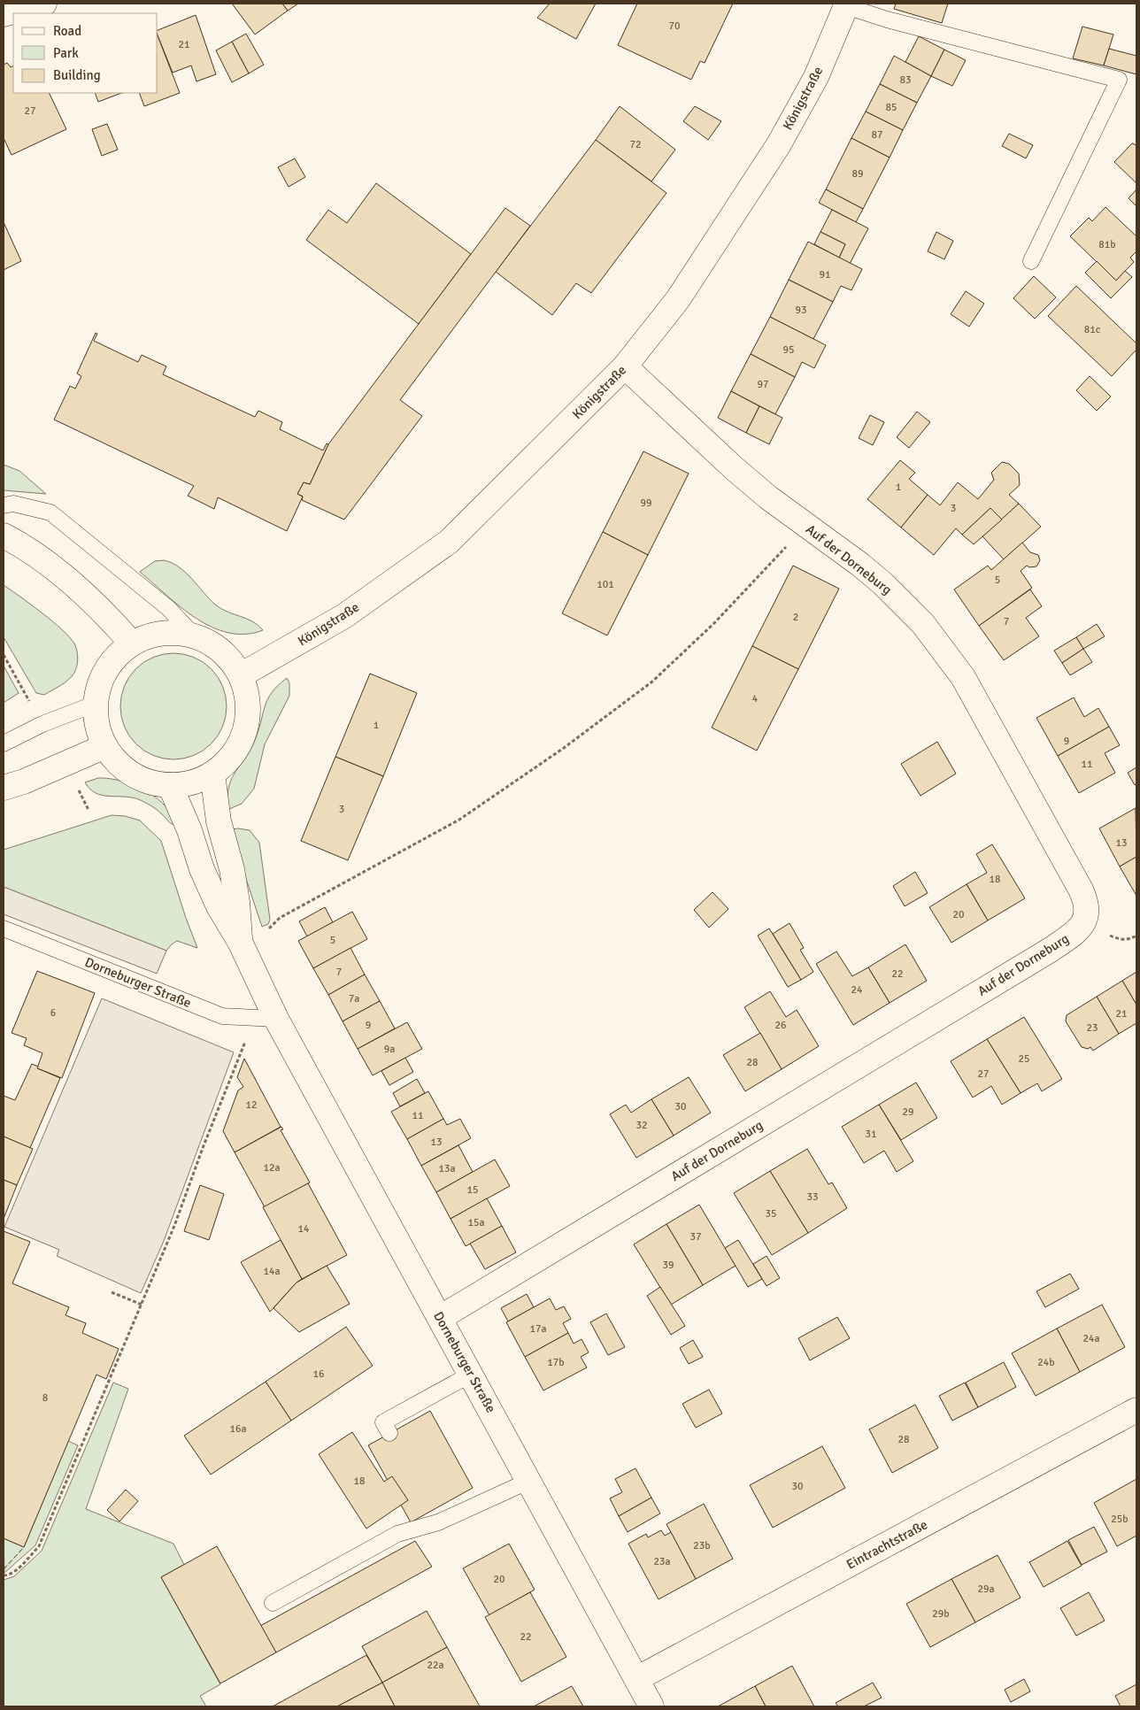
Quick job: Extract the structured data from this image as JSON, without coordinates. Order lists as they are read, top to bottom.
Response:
{
  "streets": {
    "street": [
      "Königstraße",
      "Auf der Dorneburg",
      "Dorneburger Straße",
      "Eintrachtstraße"
    ]
  },
  "crossings": [
    ["Königstraße", "Auf der Dorneburg"],
    ["Königstraße", "Dorneburger Straße"],
    ["Auf der Dorneburg", "Dorneburger Straße"],
    ["Dorneburger Straße", "Eintrachtstraße"]
  ],
  "house_numbers": [
    "70",
    "21",
    "83",
    "85",
    "27",
    "87",
    "72",
    "89",
    "81b",
    "91",
    "93",
    "81c",
    "95",
    "97",
    "1",
    "99",
    "3",
    "5",
    "101",
    "2",
    "7",
    "4",
    "1",
    "9",
    "11",
    "3",
    "13",
    "18",
    "20",
    "5",
    "7",
    "22",
    "24",
    "7a",
    "6",
    "21",
    "9",
    "26",
    "23",
    "9a",
    "25",
    "28",
    "27",
    "12",
    "30",
    "29",
    "11",
    "32",
    "31",
    "13",
    "12a",
    "13a",
    "15",
    "33",
    "35",
    "15a",
    "14",
    "37",
    "39",
    "14a",
    "17a",
    "24a",
    "17b",
    "24b",
    "16",
    "8",
    "16a",
    "28",
    "18",
    "30",
    "25b",
    "23b",
    "23a",
    "20",
    "29a",
    "29b",
    "22",
    "22a"
  ],
  "legend": ["Road", "Park", "Building"]
}
